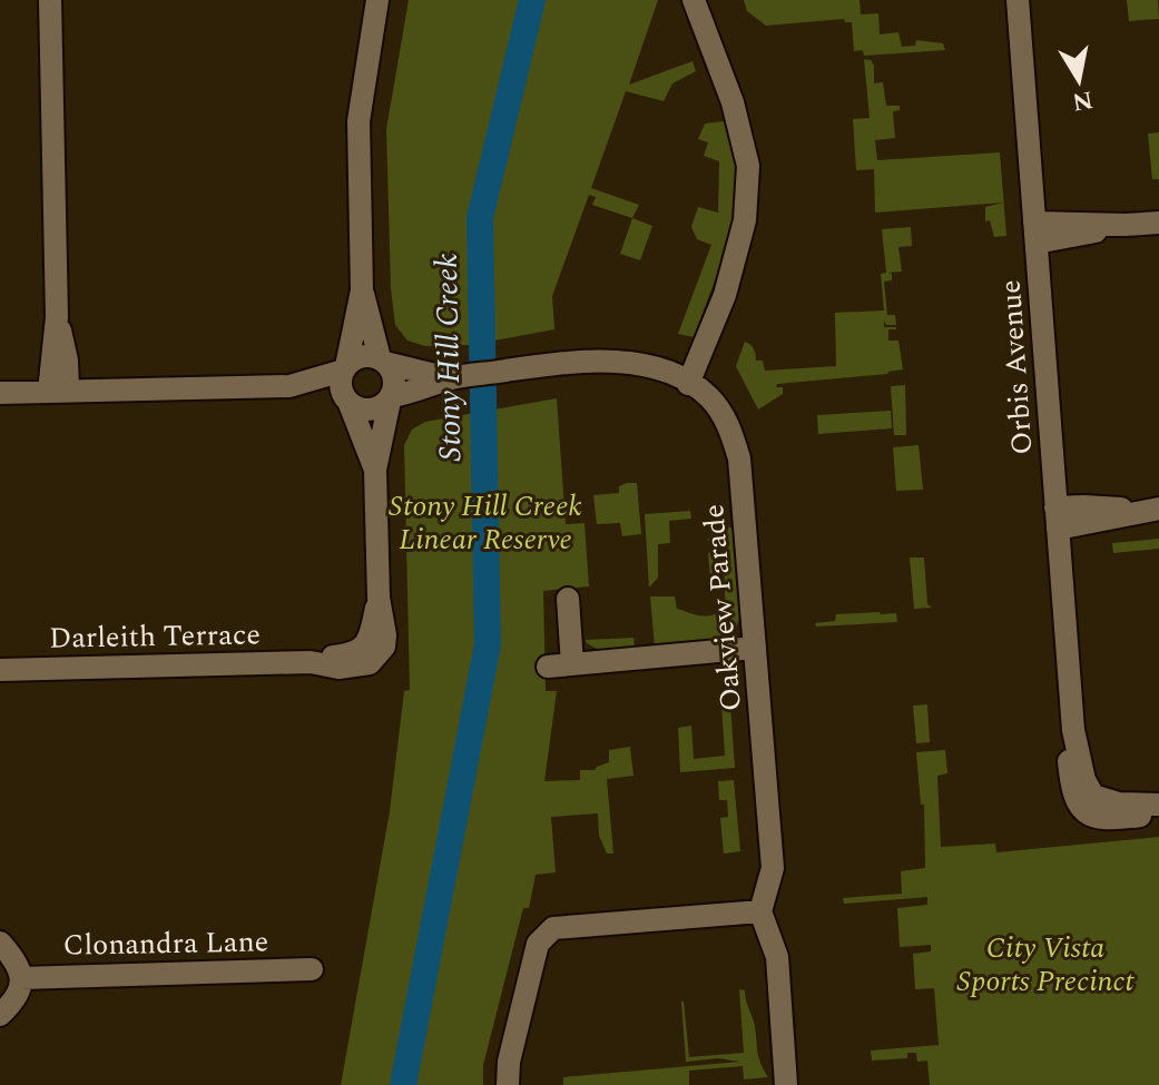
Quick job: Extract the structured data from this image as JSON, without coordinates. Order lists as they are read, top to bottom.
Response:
{
  "streets": {
    "street": [
      "Orbis Avenue",
      "Oakview Parade",
      "Darleith Terrace",
      "Clonandra Lane"
    ]
  },
  "crossings": [
    ["Oakview Parade", "Darleith Terrace"]
  ],
  "water": ["Stony Hill Creek"],
  "parks": ["Stony Hill Creek Linear Reserve", "City Vista Sports Precinct"],
  "north": "bottom"
}
